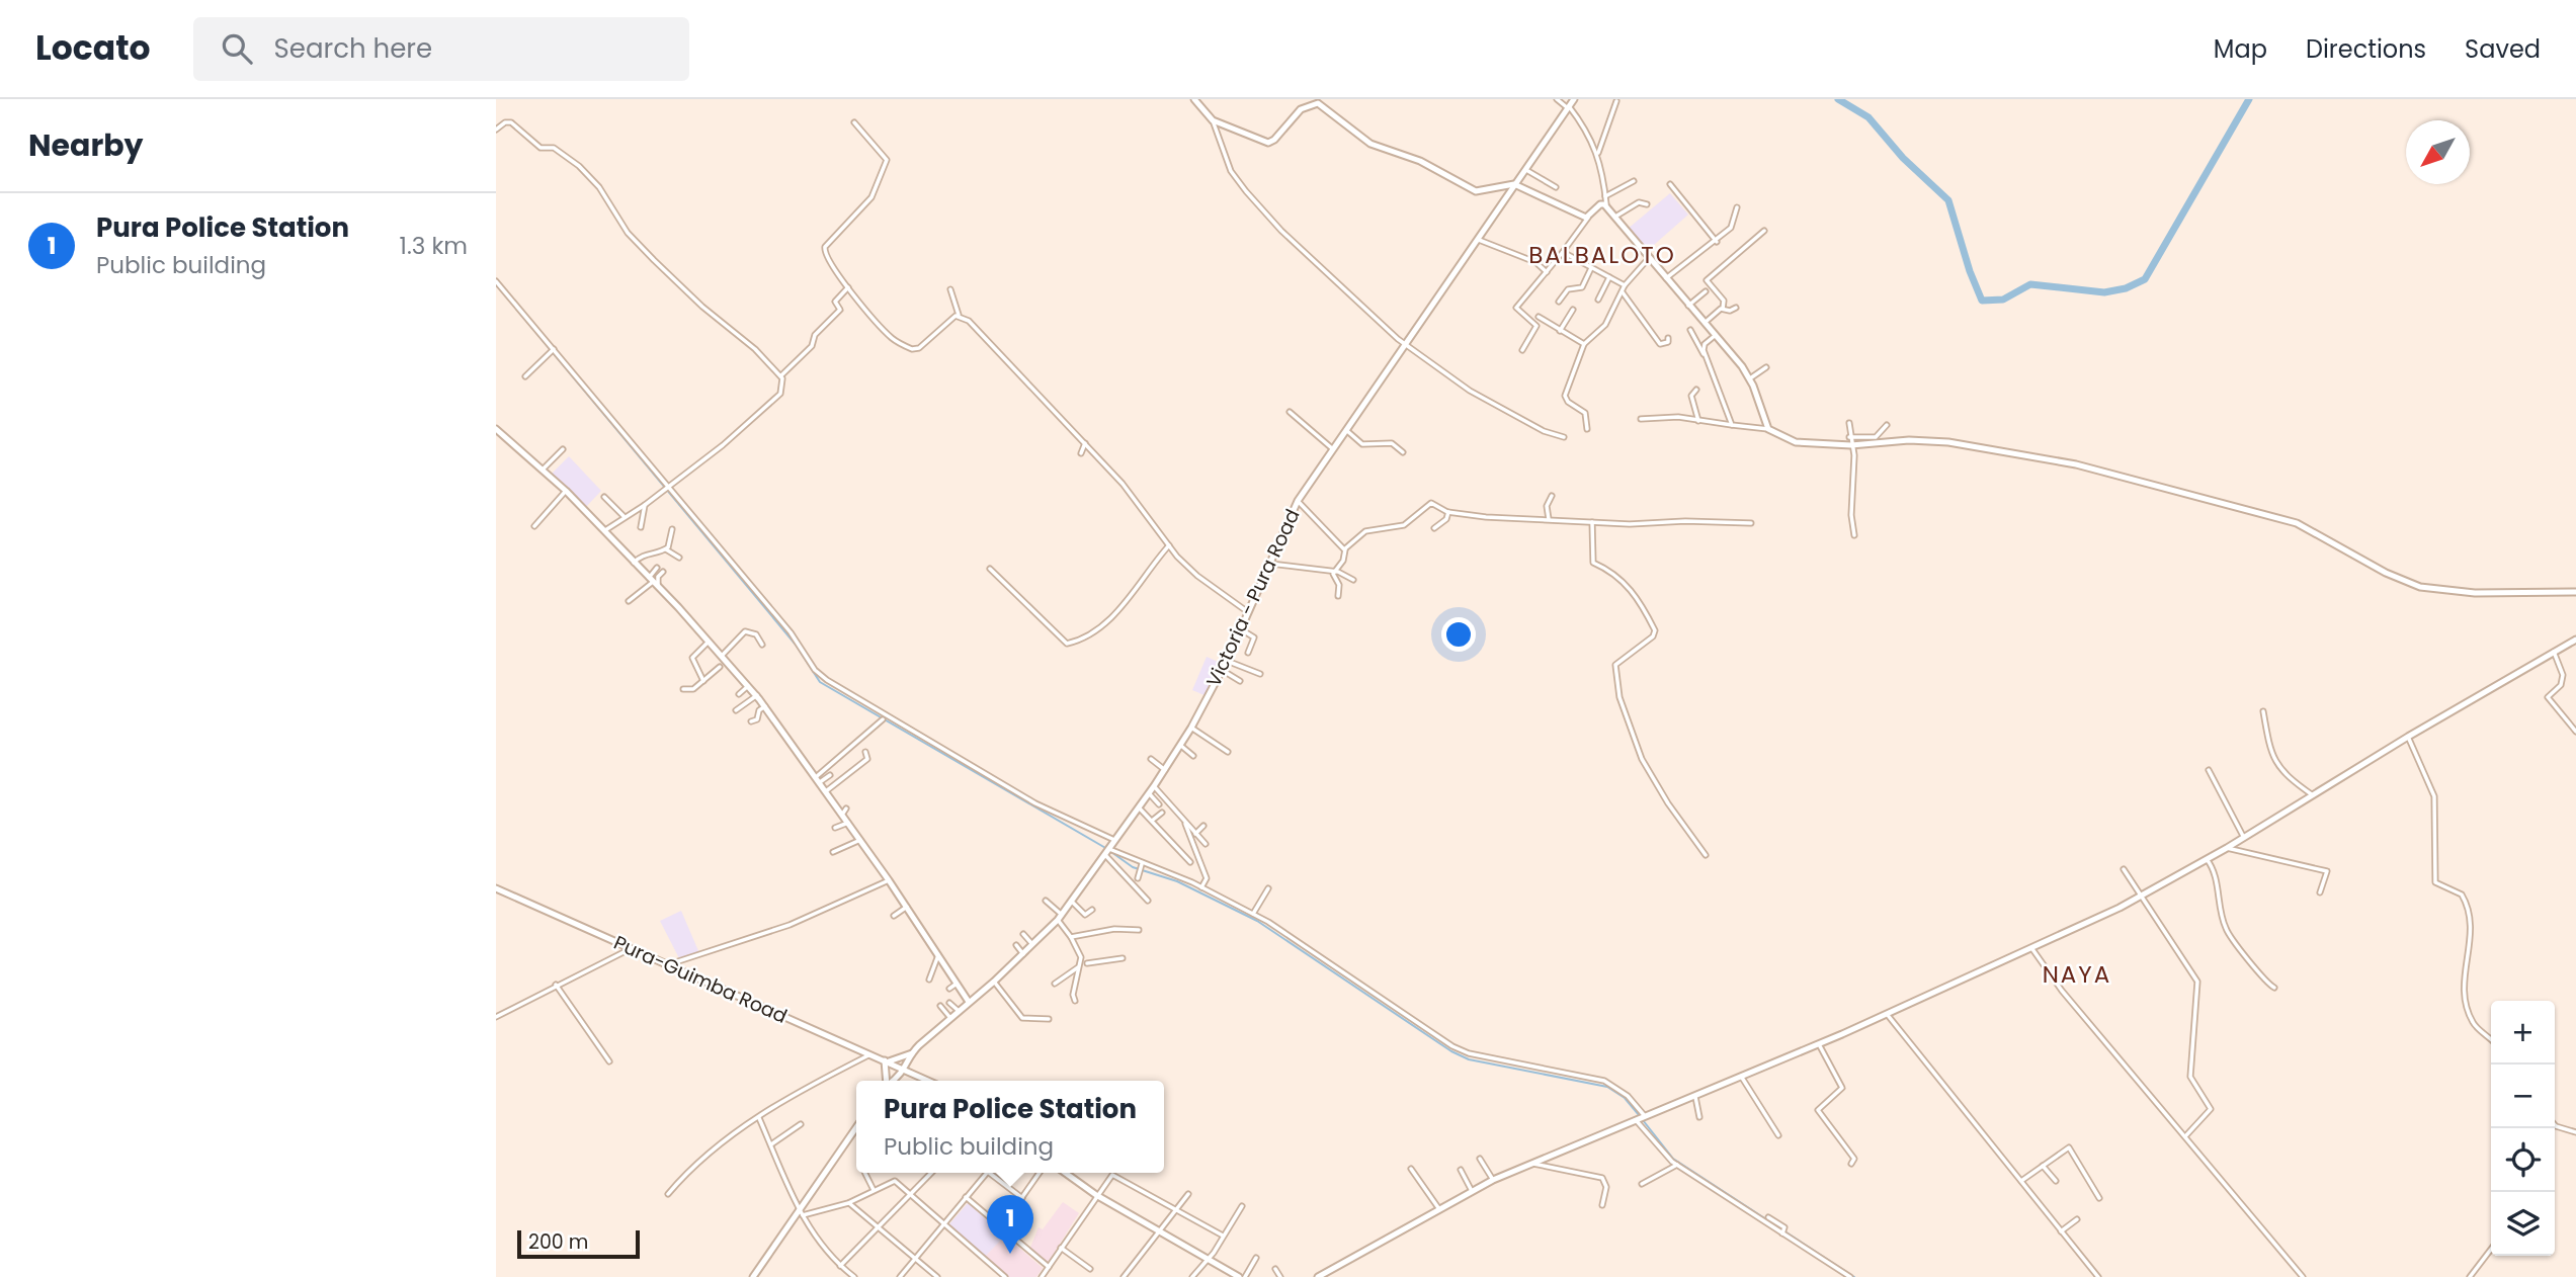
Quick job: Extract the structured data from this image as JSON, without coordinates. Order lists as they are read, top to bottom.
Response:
{
  "streets": {
    "street": ["Victoria - Pura Road", "Pura-Guimba Road"]
  },
  "crossings": [
    ["Victoria - Pura Road", "Pura-Guimba Road"]
  ],
  "districts": ["BALBALOTO", "NAYA"],
  "scale_bar": "200 m",
  "north": "bottom left",
  "page": {
    "header": "Locato",
    "search": "Search here",
    "nav": ["Map", "Directions", "Saved"],
    "heading": "Nearby",
    "list": [
      {
        "mark": "1",
        "name": "Pura Police Station",
        "note": "Public building",
        "value": "1.3 km"
      }
    ],
    "map_buttons": ["+", "−"],
    "popup": ["Pura Police Station", "Public building"],
    "pins": "1",
    "scale": "200 m"
  }
}
